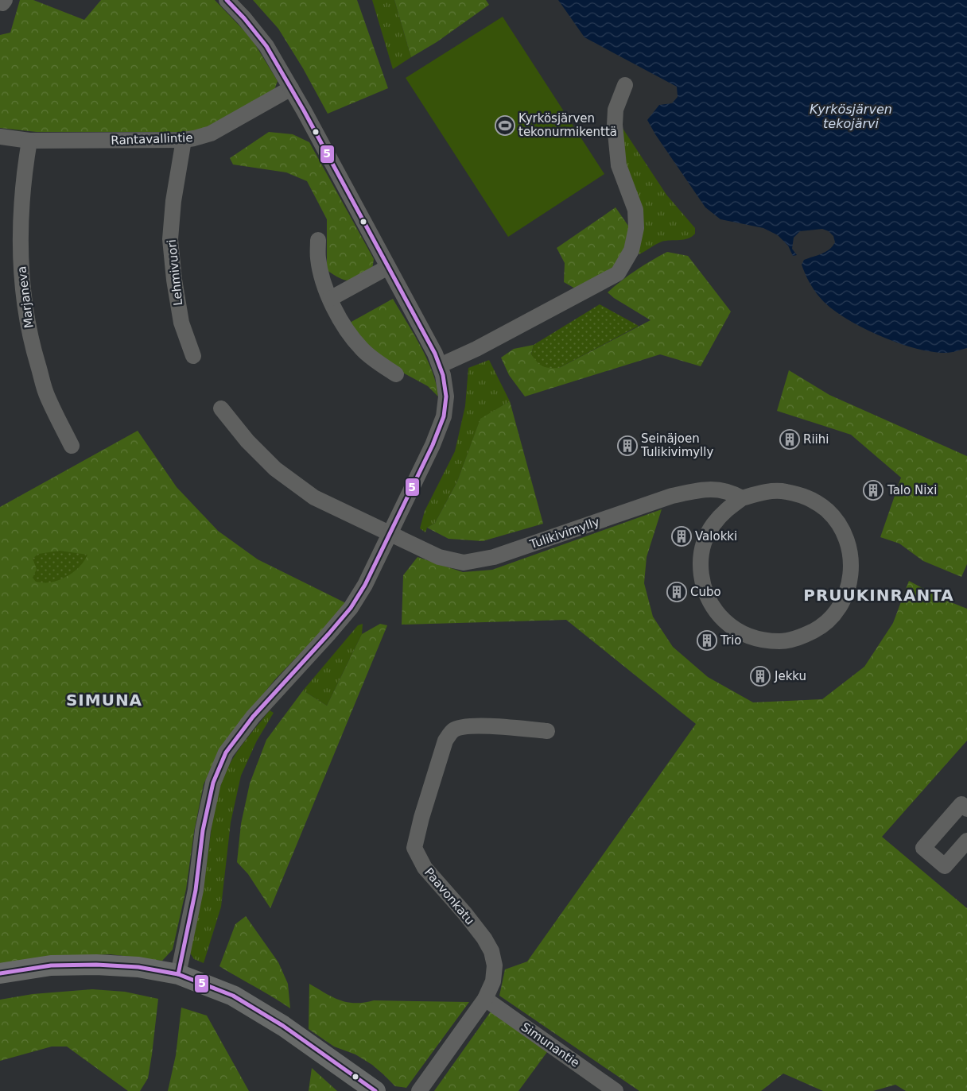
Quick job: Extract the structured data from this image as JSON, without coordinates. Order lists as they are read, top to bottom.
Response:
{
  "streets": {
    "street": [
      "Rantavallintie",
      "Lehmivuori",
      "Marjaneva",
      "Tulikivimylly",
      "Paavonkatu",
      "Simunantie"
    ]
  },
  "crossings": [
    ["Rantavallintie", "Lehmivuori"],
    ["Rantavallintie", "Marjaneva"],
    ["Paavonkatu", "Simunantie"]
  ],
  "districts": ["PRUUKINRANTA", "SIMUNA"],
  "water": ["Kyrkösjärven tekojärvi"],
  "places": {
    "sports": ["Kyrkösjärven tekonurmikenttä"],
    "building": [
      "Riihi",
      "Seinäjoen Tulikivimylly",
      "Talo Nixi",
      "Valokki",
      "Cubo",
      "Trio",
      "Jekku"
    ]
  },
  "lines": ["transit line 5"]
}
